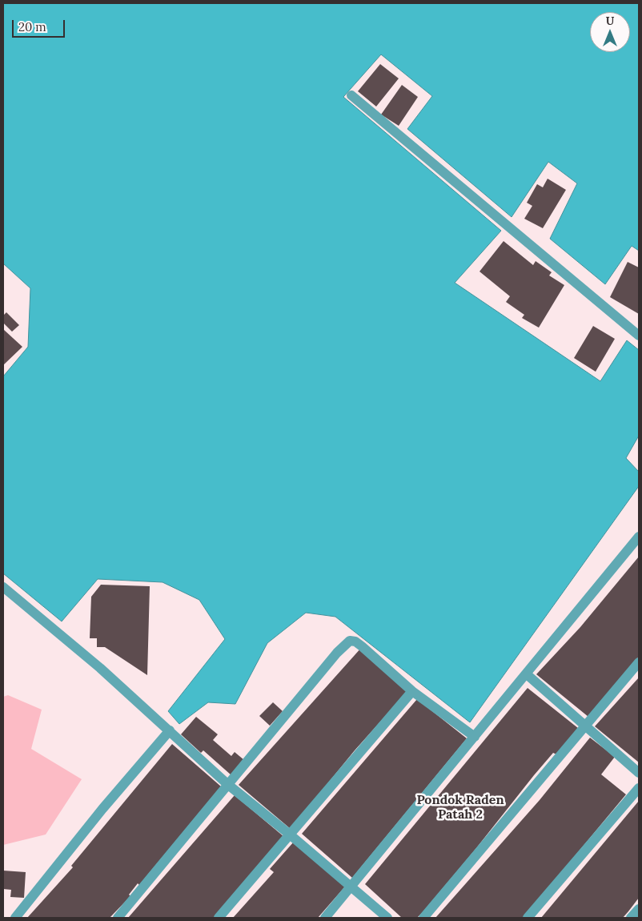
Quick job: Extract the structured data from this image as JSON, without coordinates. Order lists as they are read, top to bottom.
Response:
{
  "districts": ["Pondok Raden Patah 2"],
  "scale_bar": "20 m",
  "north": "top"
}
